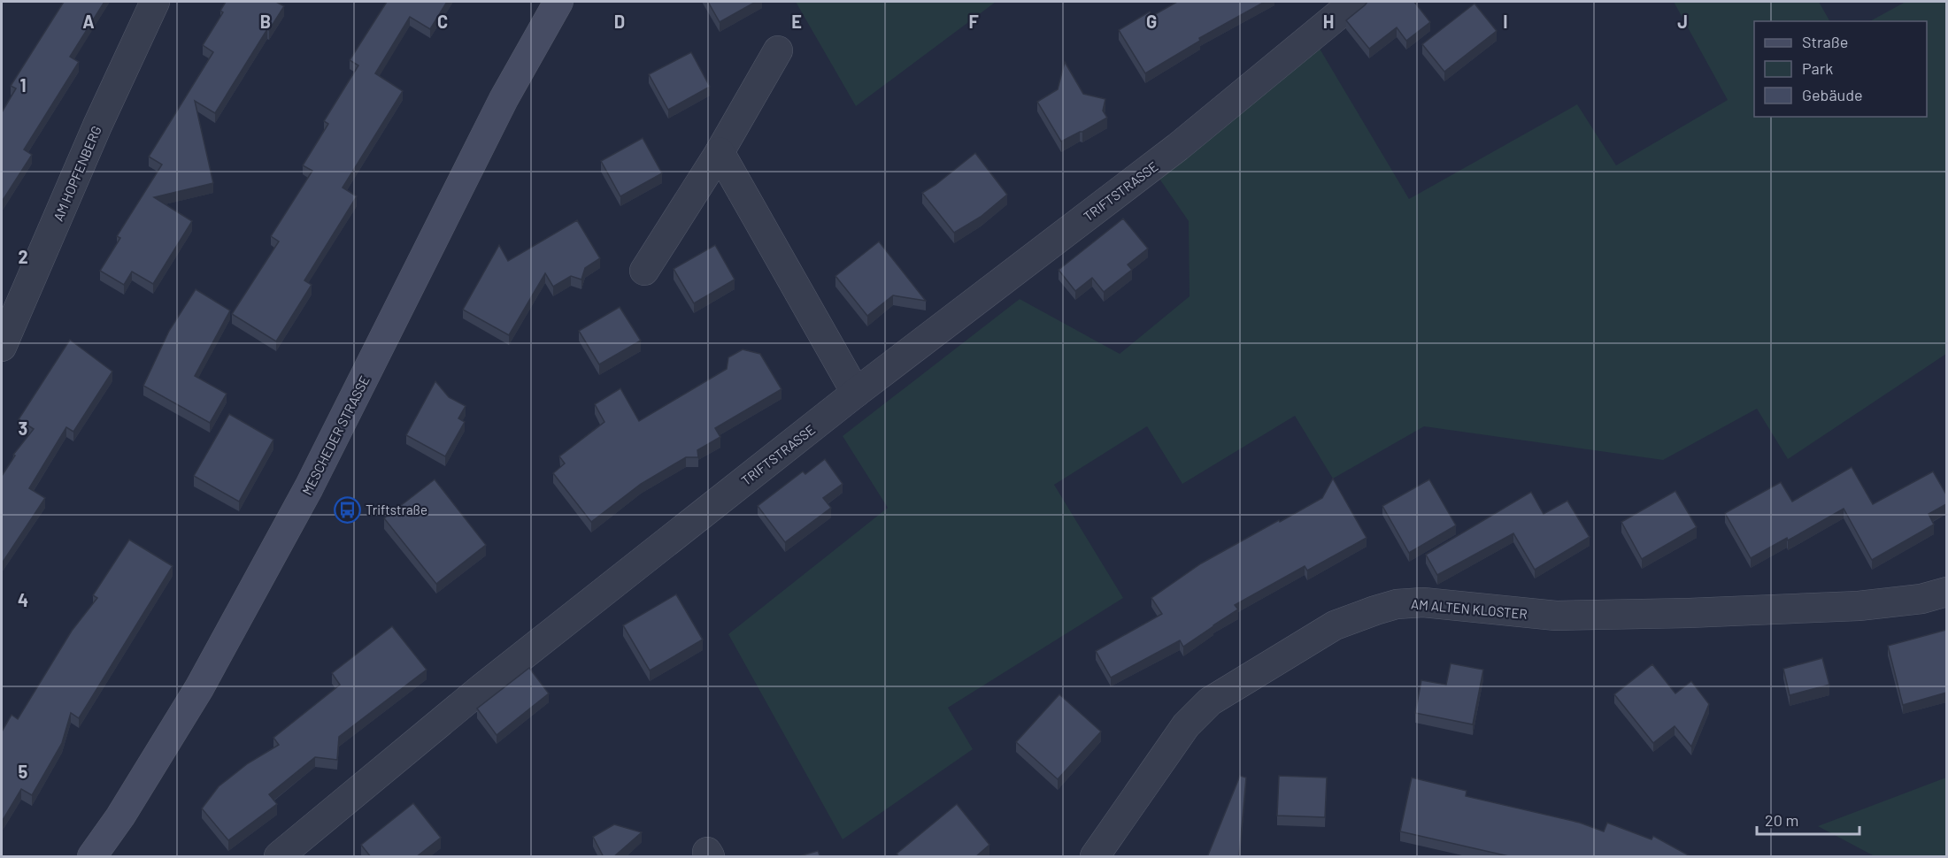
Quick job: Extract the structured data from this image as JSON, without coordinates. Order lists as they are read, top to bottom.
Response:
{
  "streets": {
    "street": [
      "AM HOPFENBERG",
      "TRIFTSTRASSE",
      "MESCHEDER STRASSE",
      "AM ALTEN KLOSTER"
    ]
  },
  "places": {
    "bus stop": ["Triftstraße"]
  },
  "legend": ["Straße", "Park", "Gebäude"],
  "scale_bar": "20 m",
  "grid": {
    "columns": [
      "A",
      "B",
      "C",
      "D",
      "E",
      "F",
      "G",
      "H",
      "I",
      "J"
    ],
    "rows": [
      "1",
      "2",
      "3",
      "4",
      "5"
    ]
  }
}
